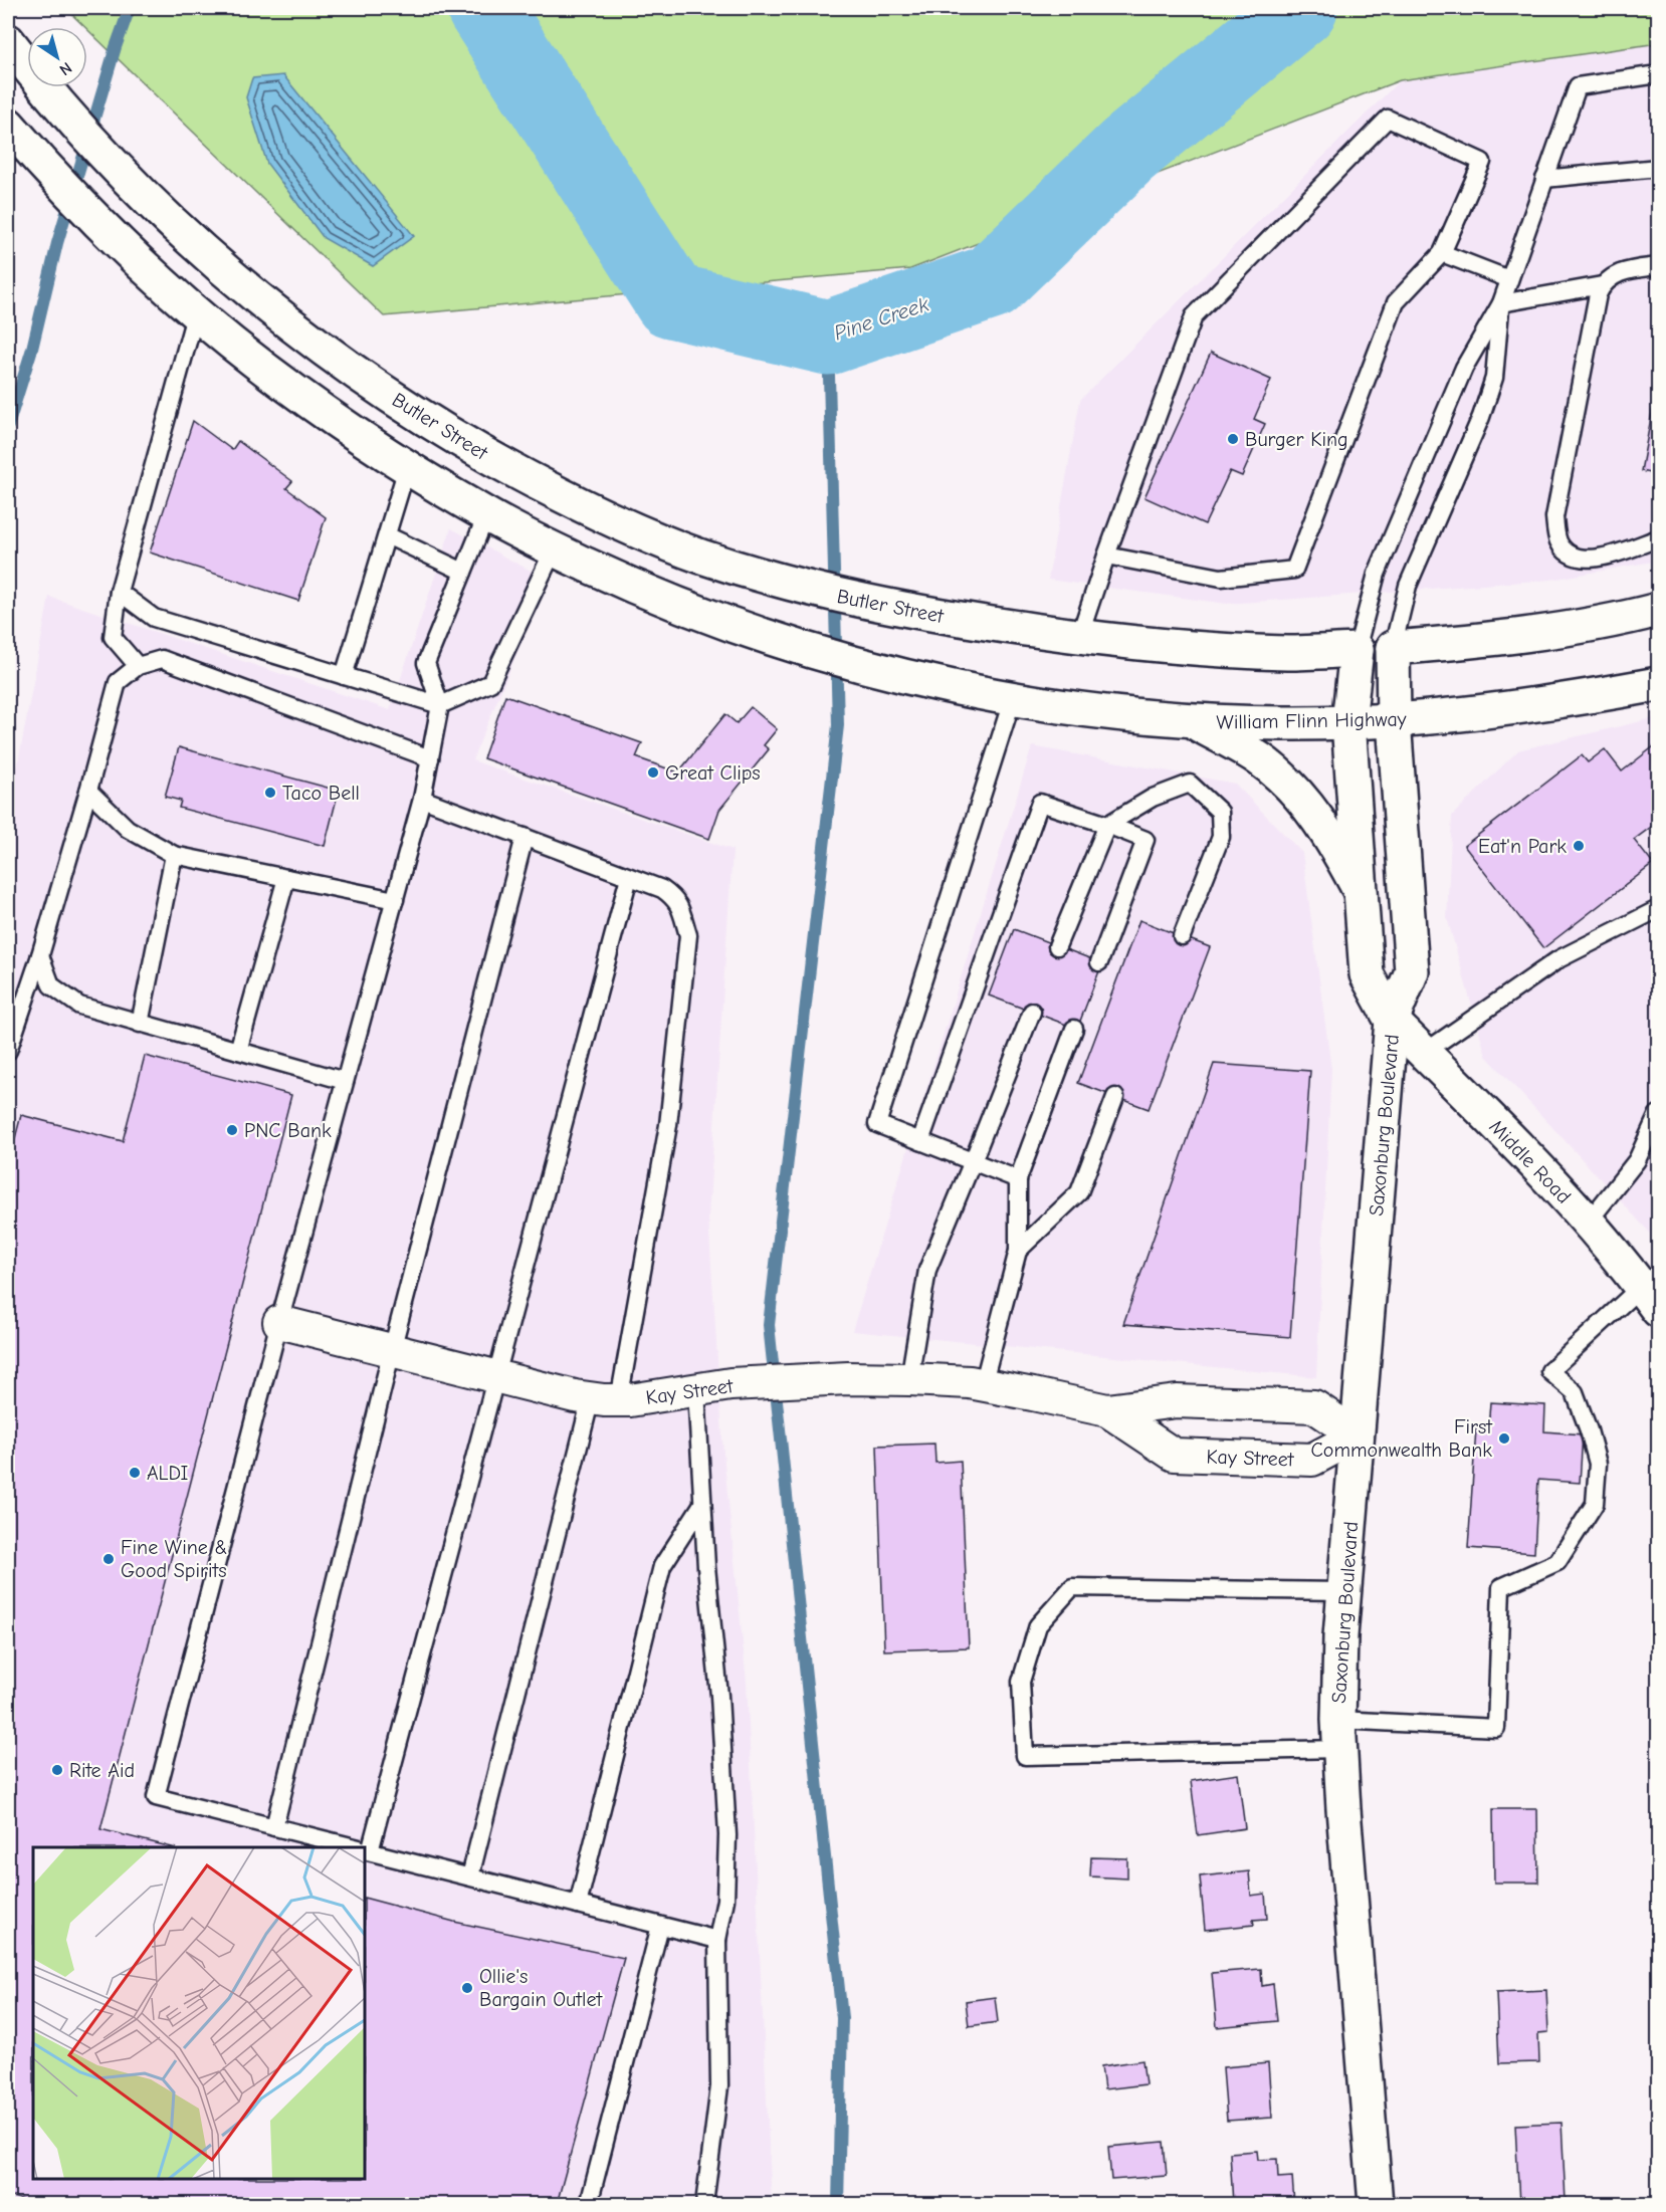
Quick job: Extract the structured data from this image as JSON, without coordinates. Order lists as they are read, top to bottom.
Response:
{
  "streets": {
    "main road": [
      "Butler Street",
      "William Flinn Highway",
      "Saxonburg Boulevard",
      "Middle Road"
    ],
    "street": ["Kay Street"]
  },
  "crossings": [
    ["William Flinn Highway", "Saxonburg Boulevard"],
    ["Saxonburg Boulevard", "Middle Road"],
    ["Saxonburg Boulevard", "Kay Street"]
  ],
  "water": ["Pine Creek"],
  "places": [
    "Burger King",
    "Great Clips",
    "Taco Bell",
    "Eat'n Park",
    "PNC Bank",
    "First Commonwealth Bank",
    "ALDI",
    "Fine Wine & Good Spirits",
    "Rite Aid",
    "Ollie's Bargain Outlet"
  ],
  "north": "bottom right"
}
